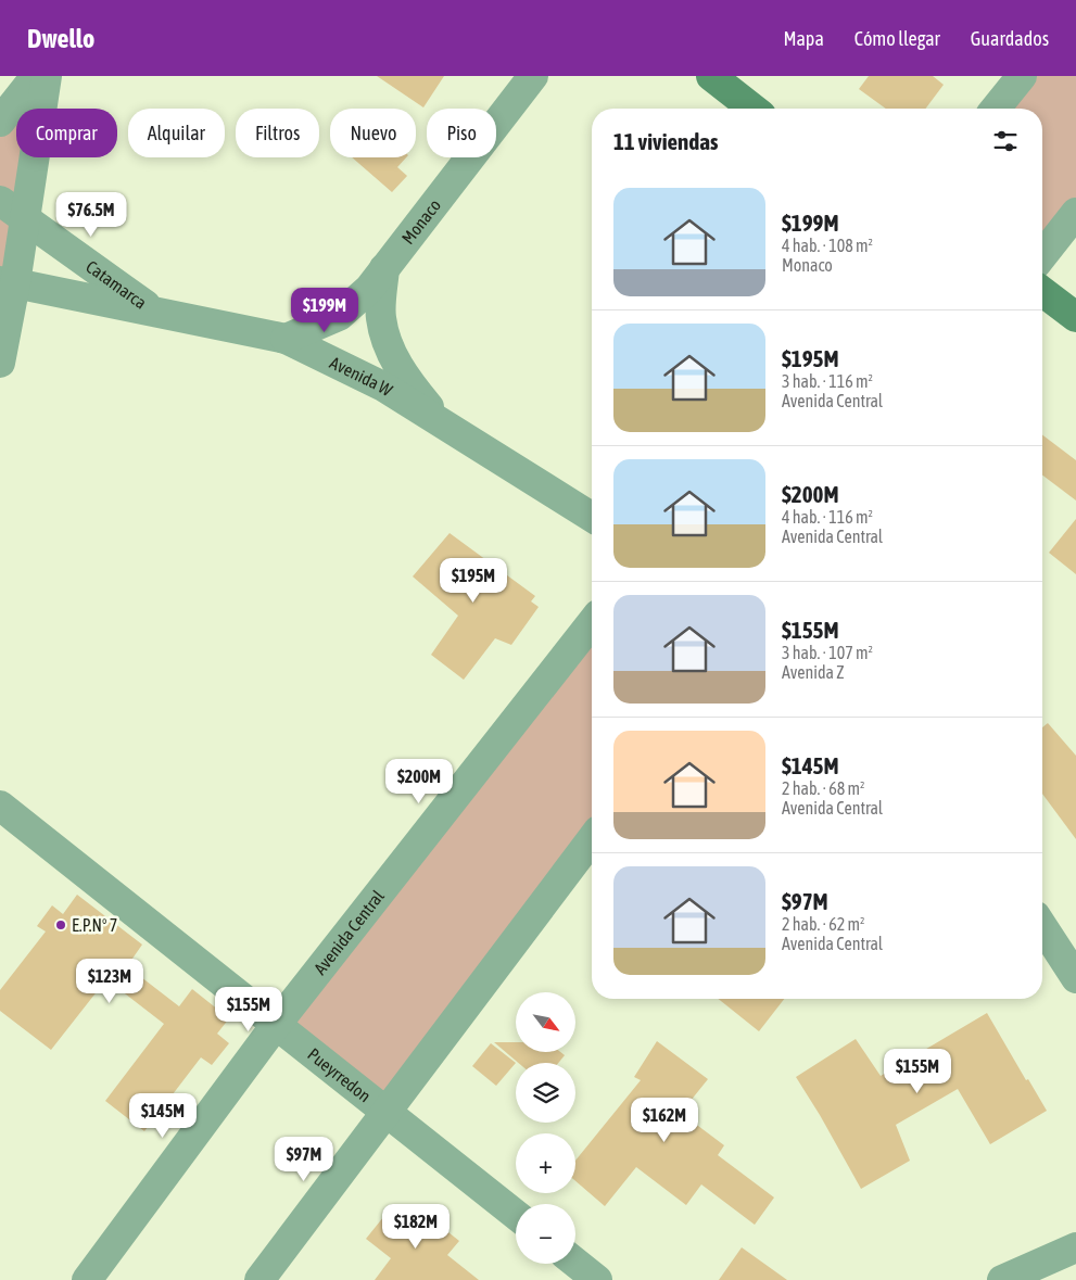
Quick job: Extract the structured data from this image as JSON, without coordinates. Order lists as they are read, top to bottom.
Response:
{
  "streets": {
    "street": [
      "Monaco",
      "Catamarca",
      "Avenida W",
      "Avenida Central",
      "Pueyrredon"
    ]
  },
  "crossings": [
    ["Monaco", "Avenida W"],
    ["Catamarca", "Avenida W"],
    ["Avenida Central", "Pueyrredon"]
  ],
  "places": ["E.P.N° 7"],
  "north": "bottom right",
  "page": {
    "header": "Dwello",
    "nav": ["Mapa", "Cómo llegar", "Guardados"],
    "chip": [
      "Comprar",
      "Alquilar",
      "Filtros",
      "Nuevo",
      "Piso"
    ],
    "heading": "11 viviendas",
    "list": [
      {
        "name": "$199M",
        "note": "4 hab. · 108 m² · Monaco"
      },
      {
        "name": "$195M",
        "note": "3 hab. · 116 m² · Avenida Central"
      },
      {
        "name": "$200M",
        "note": "4 hab. · 116 m² · Avenida Central"
      },
      {
        "name": "$155M",
        "note": "3 hab. · 107 m² · Avenida Z"
      },
      {
        "name": "$145M",
        "note": "2 hab. · 68 m² · Avenida Central"
      },
      {
        "name": "$97M",
        "note": "2 hab. · 62 m² · Avenida Central"
      }
    ],
    "price": [
      "$76.5M",
      "$199M",
      "$195M",
      "$200M",
      "$123M",
      "$155M",
      "$155M",
      "$145M",
      "$162M",
      "$97M",
      "$182M"
    ],
    "map_buttons": ["+", "−"]
  }
}
